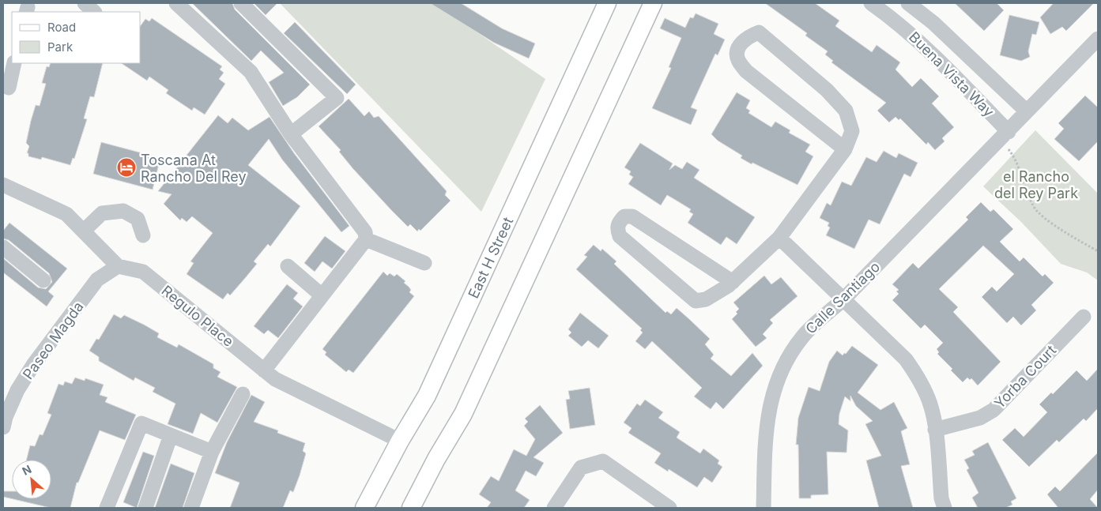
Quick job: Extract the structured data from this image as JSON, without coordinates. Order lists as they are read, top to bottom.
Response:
{
  "streets": {
    "main road": ["East H Street"],
    "street": [
      "Buena Vista Way",
      "Calle Santiago",
      "Regulo Place",
      "Paseo Magda",
      "Yorba Court"
    ]
  },
  "crossings": [
    ["Buena Vista Way", "Calle Santiago"],
    ["East H Street", "Regulo Place"],
    ["Regulo Place", "Paseo Magda"]
  ],
  "parks": ["el Rancho del Rey Park"],
  "places": {
    "hotel": ["Toscana At Rancho Del Rey"]
  },
  "legend": ["Road", "Park"],
  "north": "top left"
}
